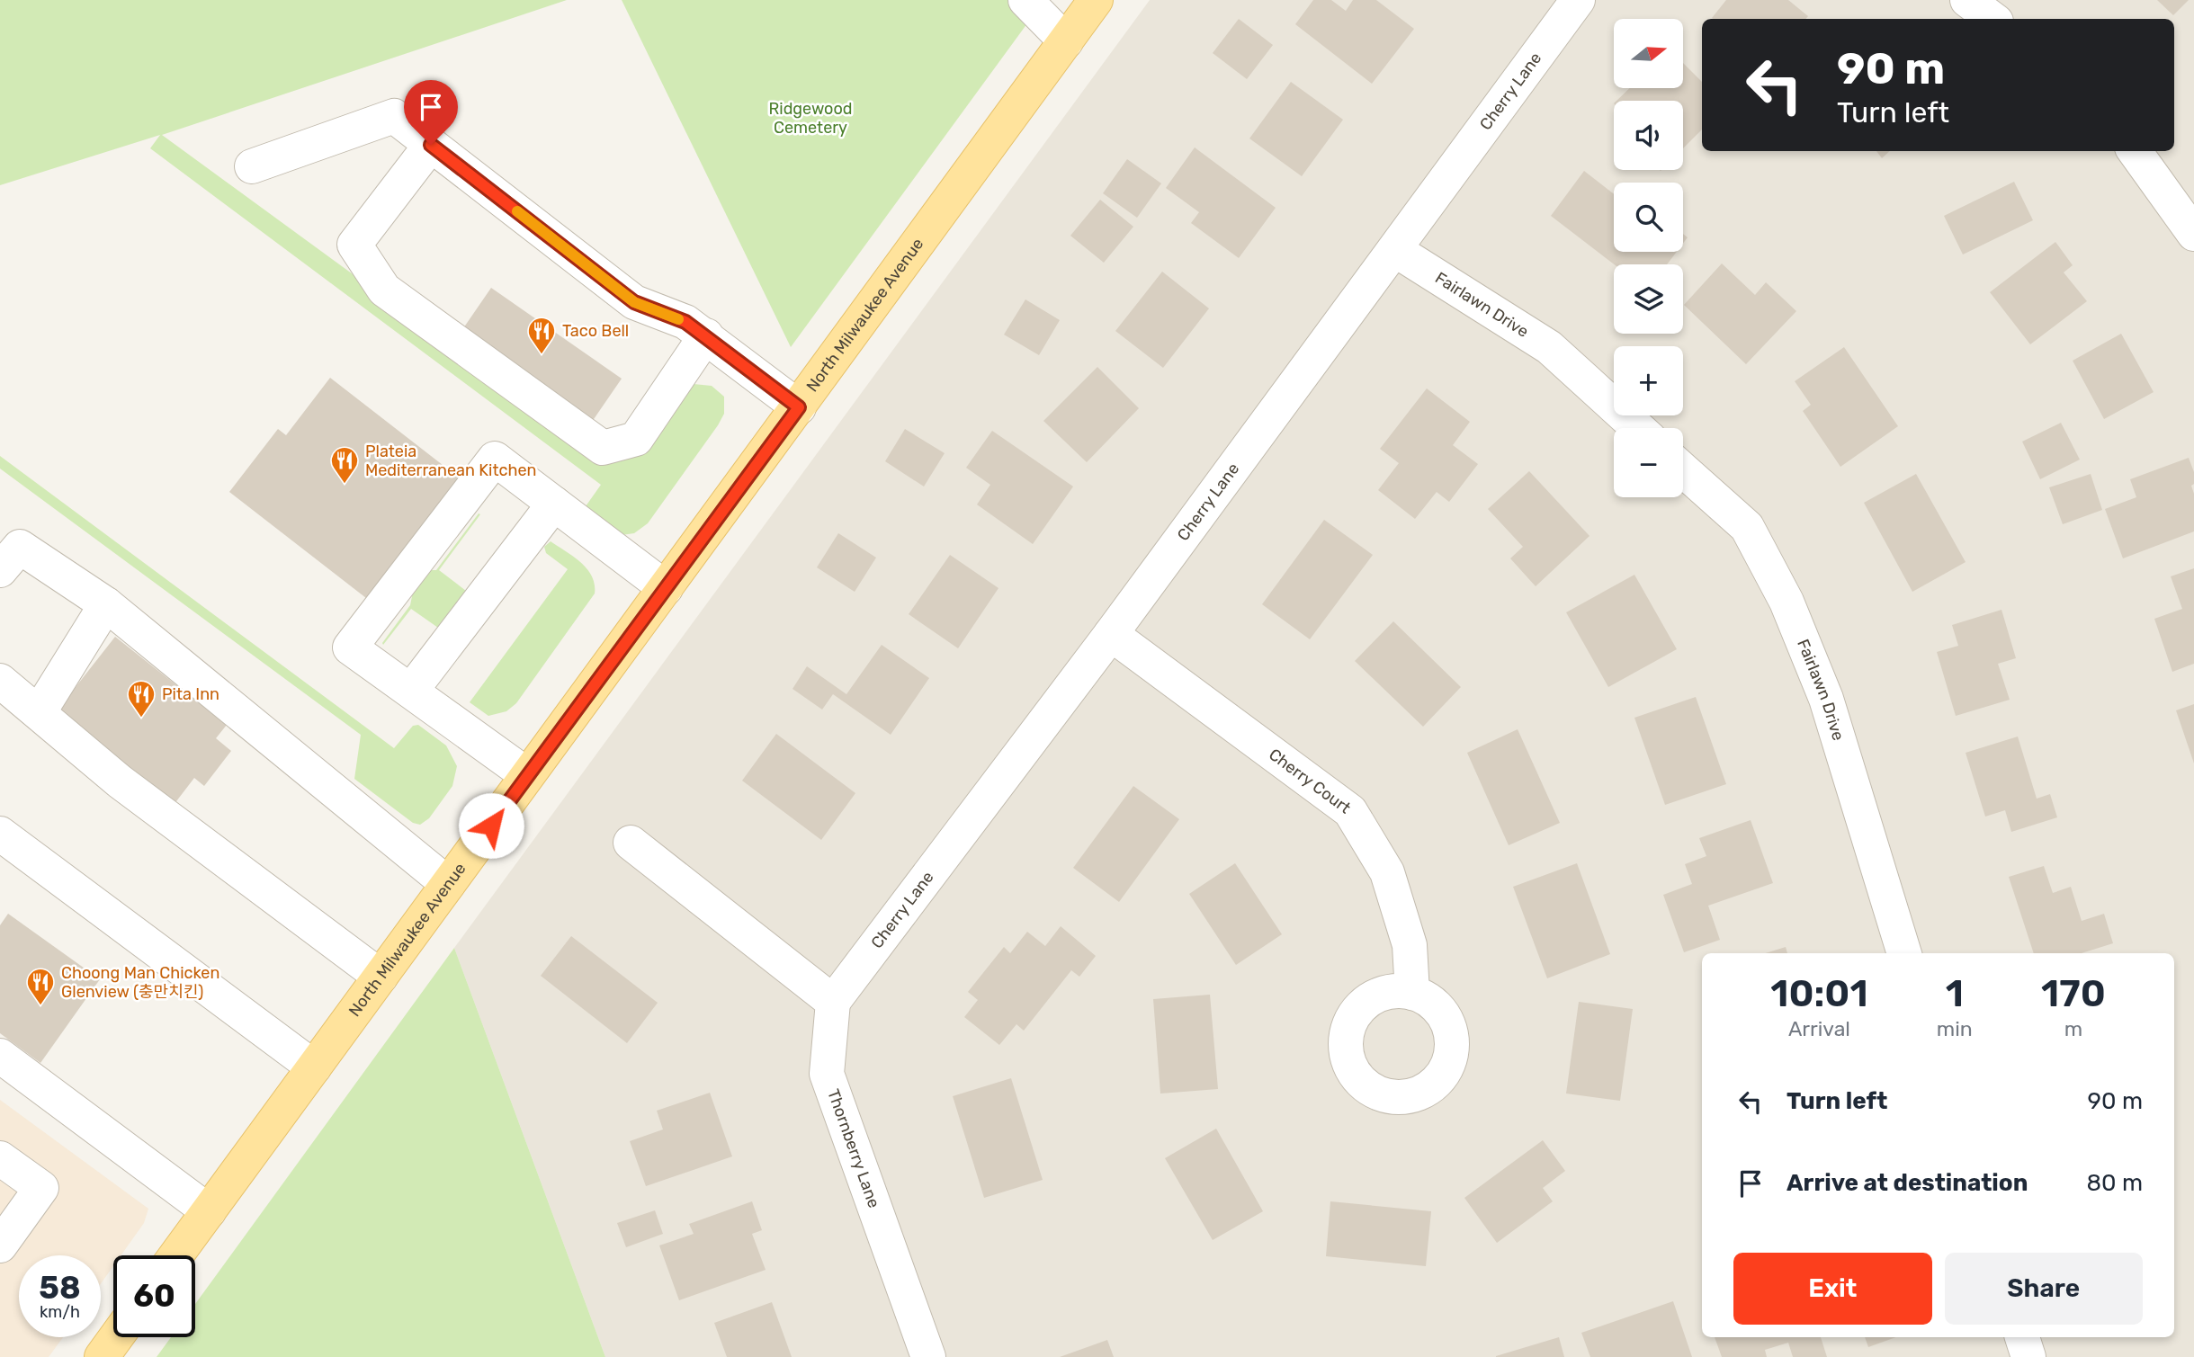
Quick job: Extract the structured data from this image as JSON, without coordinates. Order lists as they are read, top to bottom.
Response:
{
  "streets": {
    "main road": ["North Milwaukee Avenue"],
    "street": [
      "Cherry Lane",
      "Fairlawn Drive",
      "Cherry Court",
      "Thornberry Lane"
    ]
  },
  "crossings": [
    ["Cherry Lane", "Fairlawn Drive"],
    ["Cherry Lane", "Cherry Court"],
    ["Cherry Lane", "Thornberry Lane"]
  ],
  "parks": ["Ridgewood Cemetery"],
  "places": {
    "restaurant": [
      "Taco Bell",
      "Plateia Mediterranean Kitchen",
      "Pita Inn",
      "Choong Man Chicken Glenview (충만치킨)"
    ]
  },
  "north": "right",
  "page": {
    "map_buttons": ["+", "−"],
    "turn": ["90 m", "Turn left"],
    "eta": [
      "10:01",
      "Arrival",
      "1",
      "min",
      "170",
      "m"
    ],
    "list": [
      {
        "name": "Turn left",
        "value": "90 m"
      },
      {
        "name": "Arrive at destination",
        "value": "80 m"
      }
    ],
    "buttons": ["Exit", "Share"],
    "speed": "58 km/h",
    "limit": "60"
  }
}
